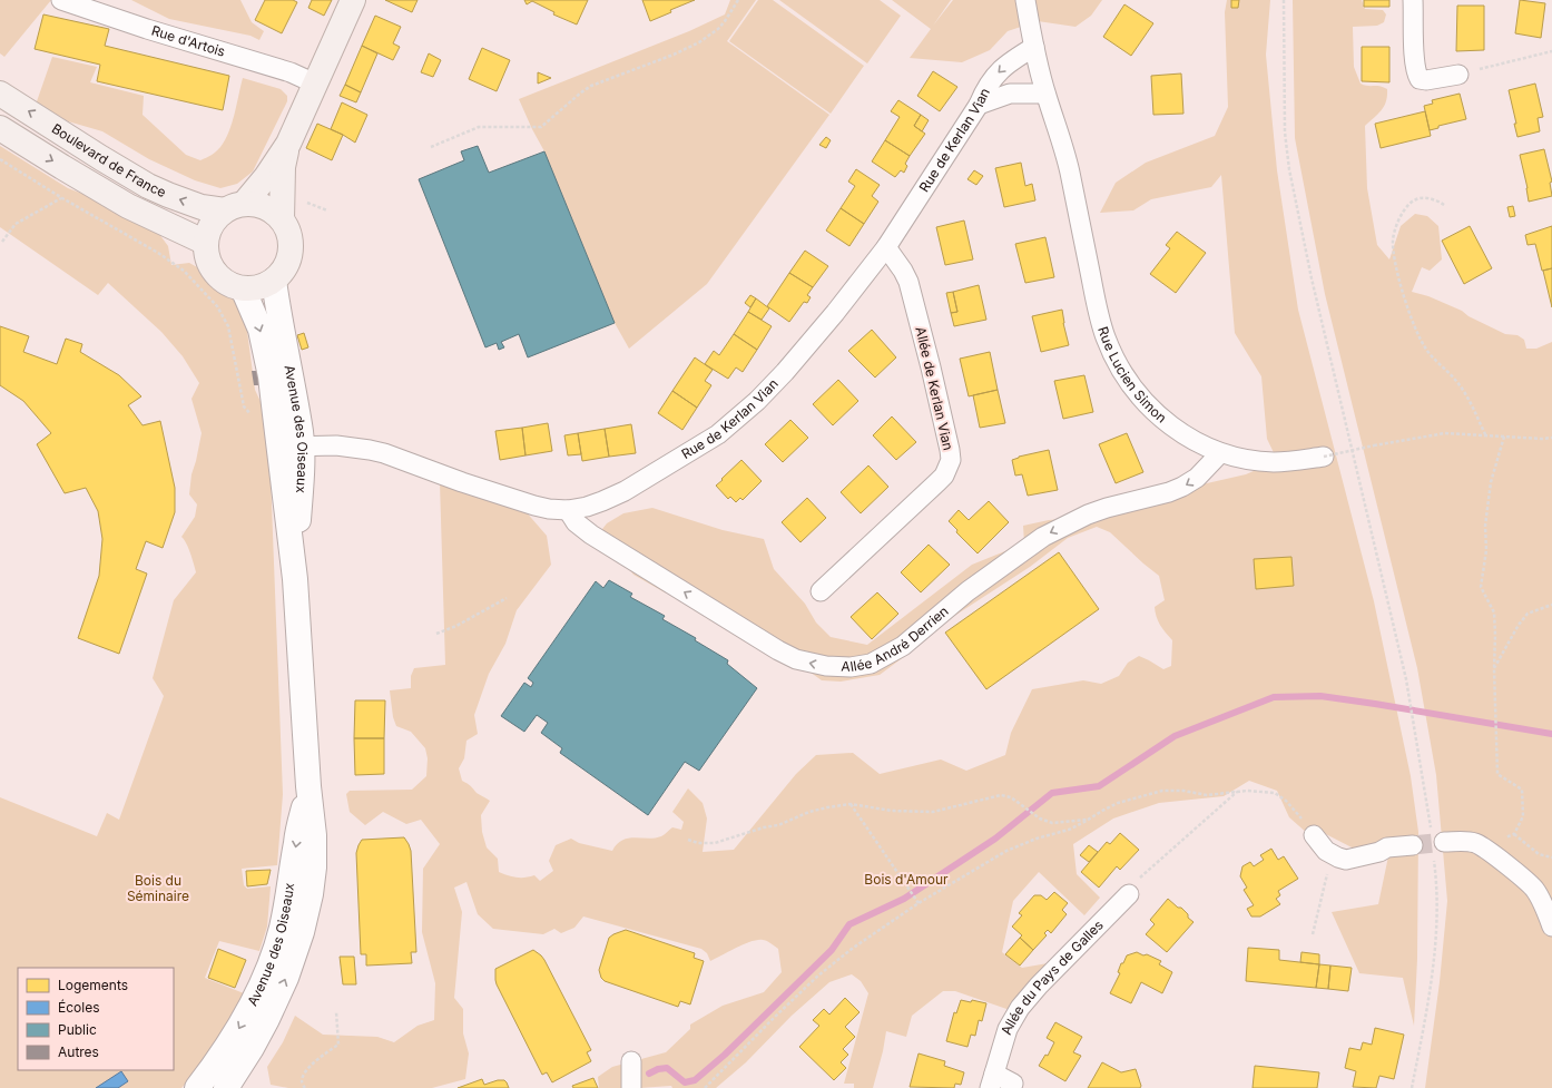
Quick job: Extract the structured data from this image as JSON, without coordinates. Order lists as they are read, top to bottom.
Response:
{
  "streets": {
    "main road": ["Boulevard de France", "Avenue des Oiseaux"],
    "street": [
      "Rue d'Artois",
      "Rue de Kerlan Vian",
      "Rue Lucien Simon",
      "Allée de Kerlan Vian",
      "Allée André Derrien",
      "Allée du Pays de Galles"
    ]
  },
  "crossings": [
    ["Rue de Kerlan Vian", "Rue Lucien Simon"],
    ["Rue de Kerlan Vian", "Allée de Kerlan Vian"],
    ["Rue de Kerlan Vian", "Avenue des Oiseaux"],
    ["Rue de Kerlan Vian", "Allée André Derrien"],
    ["Boulevard de France", "Avenue des Oiseaux"],
    ["Rue Lucien Simon", "Allée André Derrien"]
  ],
  "one_way": ["Allée André Derrien"],
  "parks": ["Bois d'Amour", "Bois du Séminaire"],
  "legend": [
    "Logements",
    "Écoles",
    "Public",
    "Autres"
  ]
}
